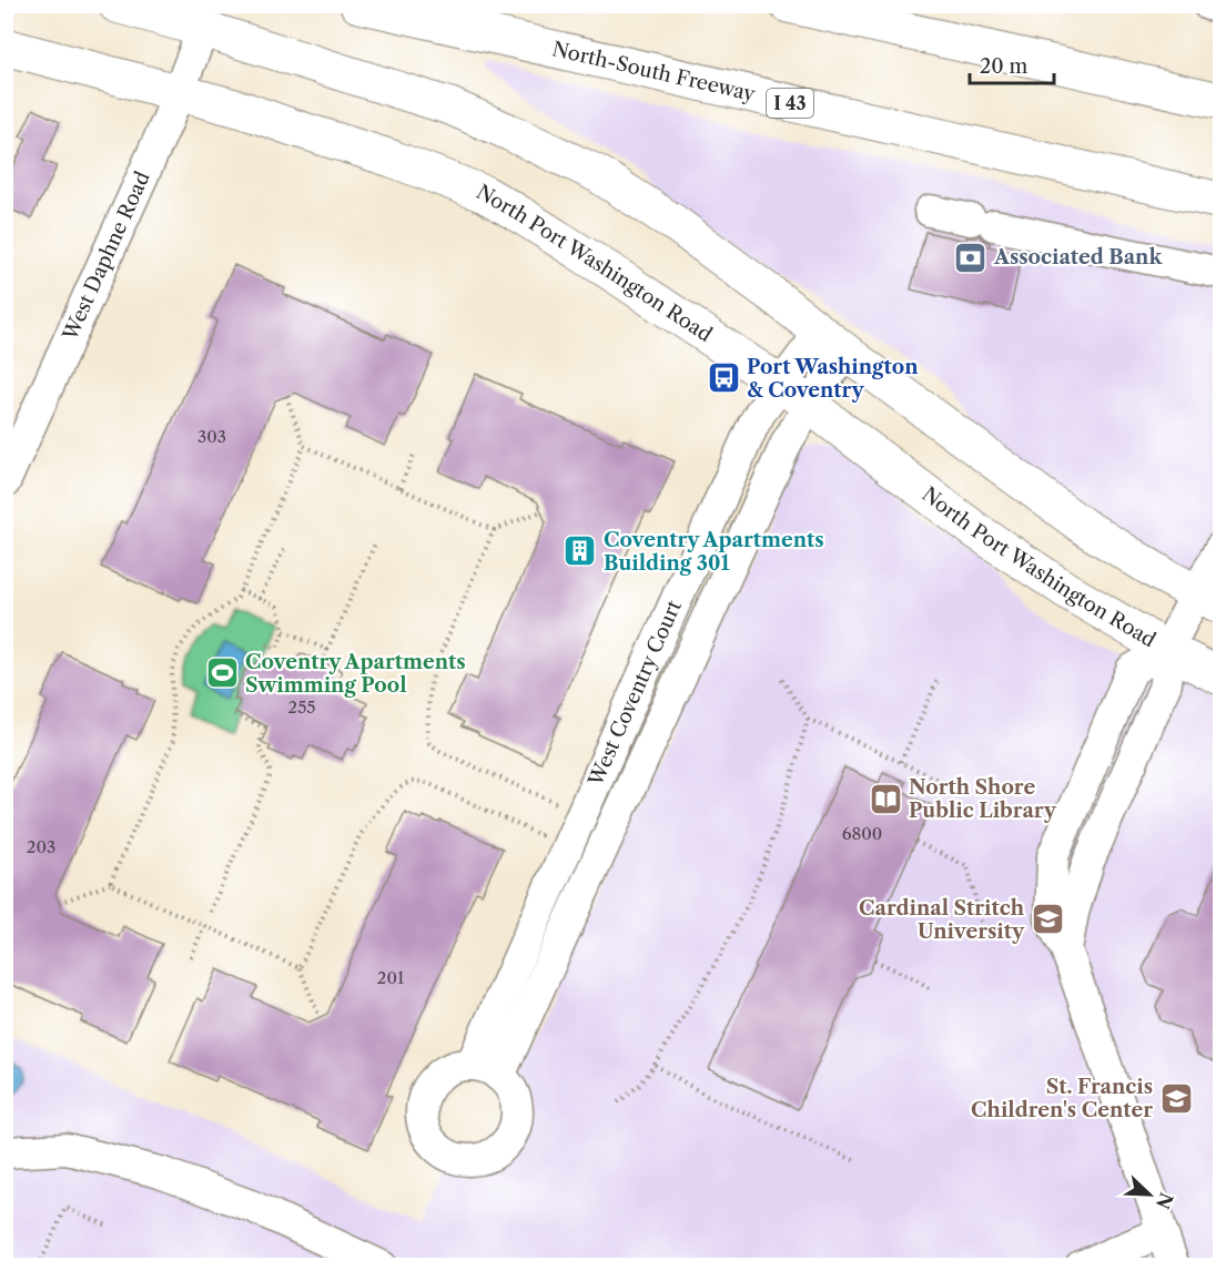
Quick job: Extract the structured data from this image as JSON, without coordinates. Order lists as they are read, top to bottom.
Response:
{
  "streets": {
    "main road": ["North-South Freeway", "I 43", "North Port Washington Road"],
    "street": ["West Daphne Road", "West Coventry Court"]
  },
  "crossings": [
    ["West Daphne Road", "North Port Washington Road"],
    ["North Port Washington Road", "West Coventry Court"]
  ],
  "places": {
    "bank": ["Associated Bank"],
    "bus stop": ["Port Washington & Coventry"],
    "building": ["Coventry Apartments Building 301"],
    "sports": ["Coventry Apartments Swimming Pool"],
    "library": ["North Shore Public Library"],
    "school or university": ["Cardinal Stritch University", "St. Francis Children's Center"]
  },
  "house_numbers": [
    "303",
    "255",
    "6800",
    "203",
    "201"
  ],
  "scale_bar": "20 m",
  "north": "bottom right"
}
